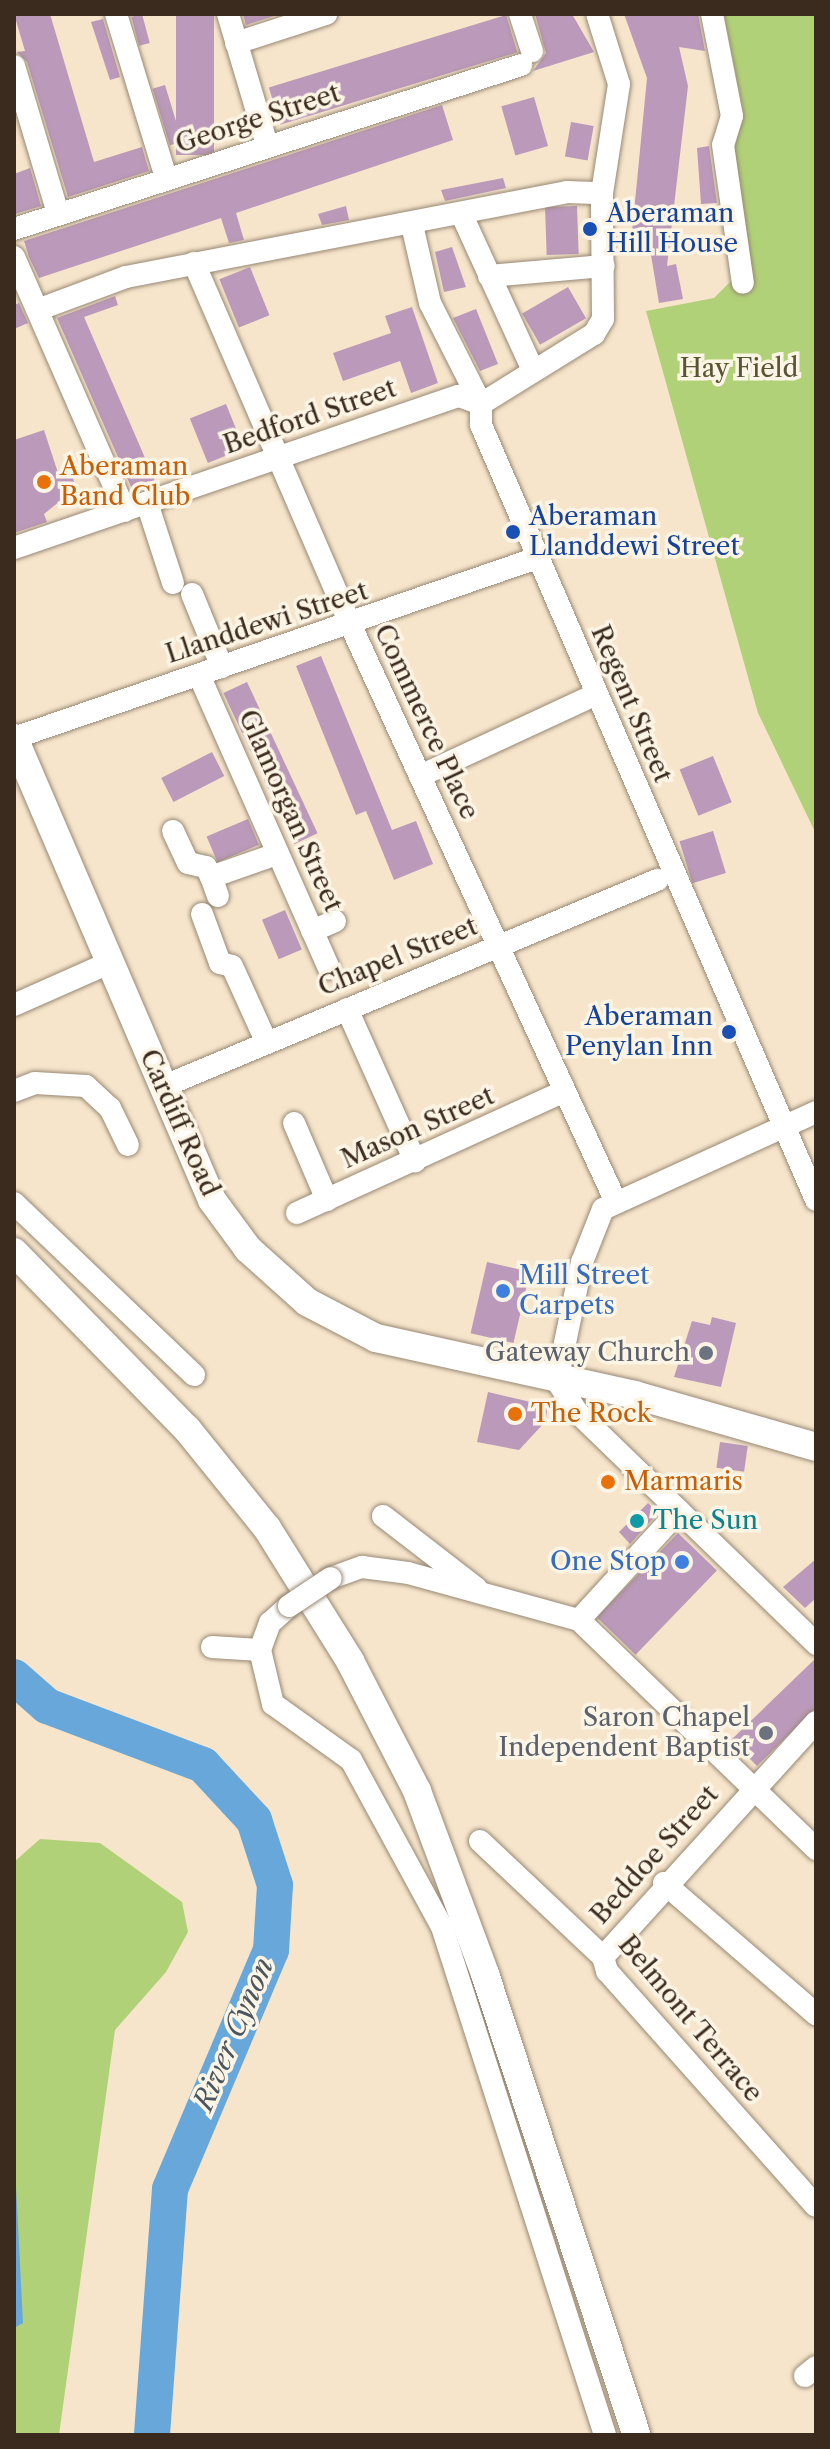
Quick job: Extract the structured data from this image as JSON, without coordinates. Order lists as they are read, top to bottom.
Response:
{
  "streets": {
    "main road": ["Cardiff Road"],
    "street": [
      "George Street",
      "Bedford Street",
      "Llanddewi Street",
      "Regent Street",
      "Commerce Place",
      "Glamorgan Street",
      "Chapel Street",
      "Mason Street",
      "Beddoe Street",
      "Belmont Terrace"
    ]
  },
  "crossings": [
    ["Bedford Street", "Regent Street"],
    ["Bedford Street", "Commerce Place"],
    ["Llanddewi Street", "Regent Street"],
    ["Llanddewi Street", "Commerce Place"],
    ["Llanddewi Street", "Glamorgan Street"],
    ["Llanddewi Street", "Cardiff Road"],
    ["Commerce Place", "Chapel Street"],
    ["Commerce Place", "Mason Street"],
    ["Chapel Street", "Cardiff Road"],
    ["Beddoe Street", "Belmont Terrace"]
  ],
  "water": ["River Cynon"],
  "parks": ["Hay Field"],
  "places": [
    "Aberaman Hill House",
    "Aberaman Band Club",
    "Aberaman Llanddewi Street",
    "Aberaman Penylan Inn",
    "Mill Street Carpets",
    "Gateway Church",
    "The Rock",
    "Marmaris",
    "The Sun",
    "One Stop",
    "Saron Chapel Independent Baptist"
  ]
}
